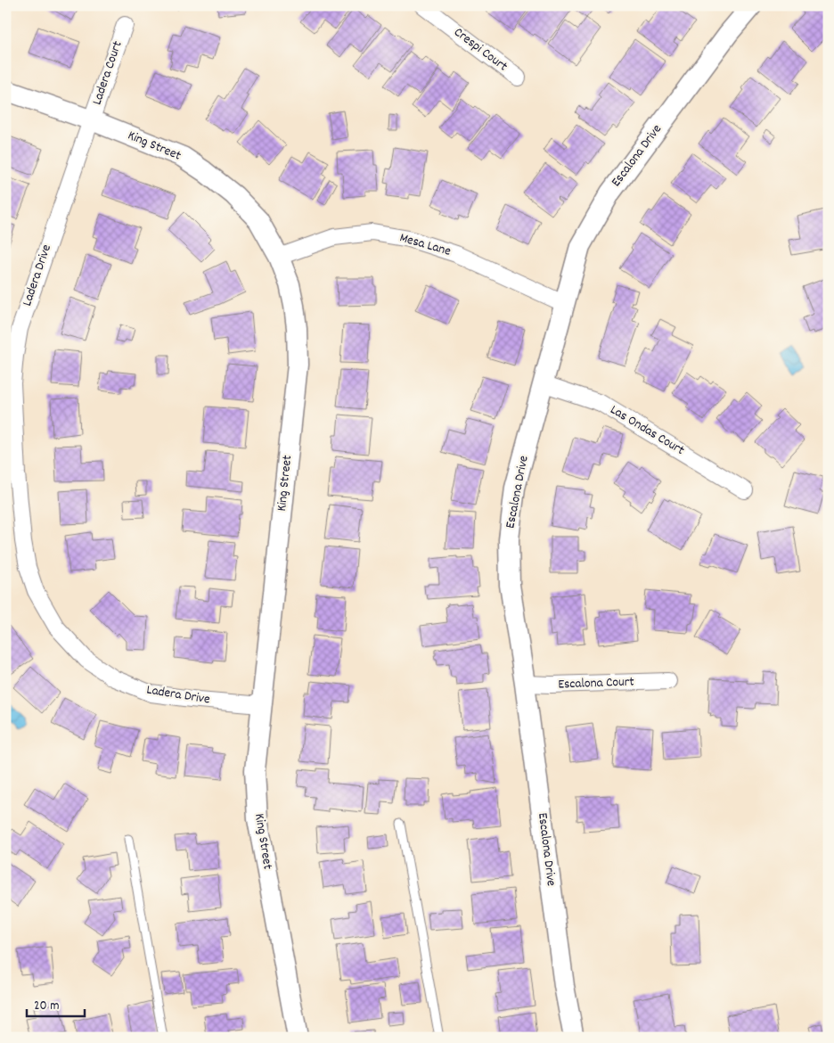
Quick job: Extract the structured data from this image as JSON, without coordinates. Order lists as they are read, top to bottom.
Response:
{
  "streets": {
    "street": [
      "Crespi Court",
      "Ladera Court",
      "King Street",
      "Escalona Drive",
      "Mesa Lane",
      "Ladera Drive",
      "Las Ondas Court",
      "Escalona Court"
    ]
  },
  "crossings": [
    ["Ladera Court", "King Street"],
    ["Ladera Court", "Ladera Drive"],
    ["King Street", "Mesa Lane"],
    ["King Street", "Ladera Drive"],
    ["Escalona Drive", "Mesa Lane"],
    ["Escalona Drive", "Las Ondas Court"],
    ["Escalona Drive", "Escalona Court"]
  ],
  "scale_bar": "20 m"
}
